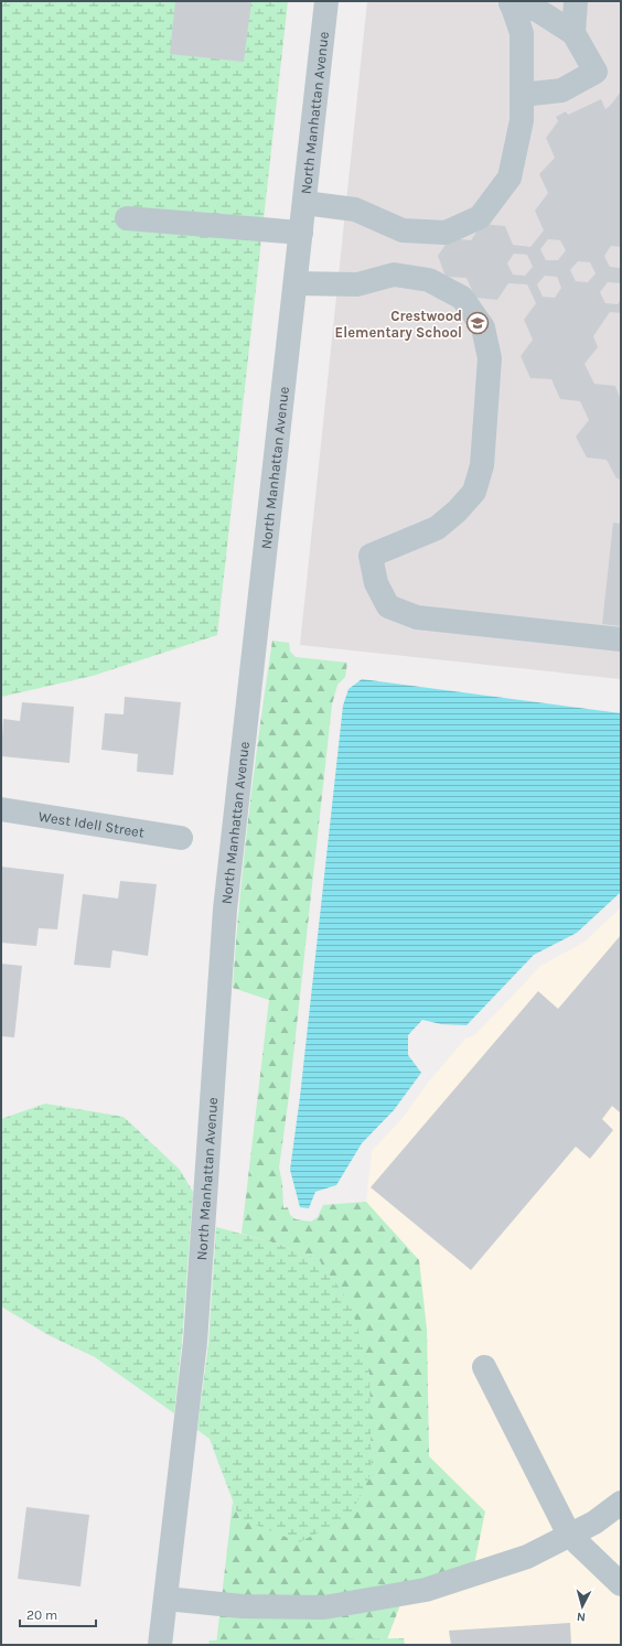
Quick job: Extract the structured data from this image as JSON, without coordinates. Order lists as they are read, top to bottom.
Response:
{
  "streets": {
    "street": ["North Manhattan Avenue", "West Idell Street"]
  },
  "places": {
    "school or university": ["Crestwood Elementary School"]
  },
  "scale_bar": "20 m",
  "north": "bottom"
}
